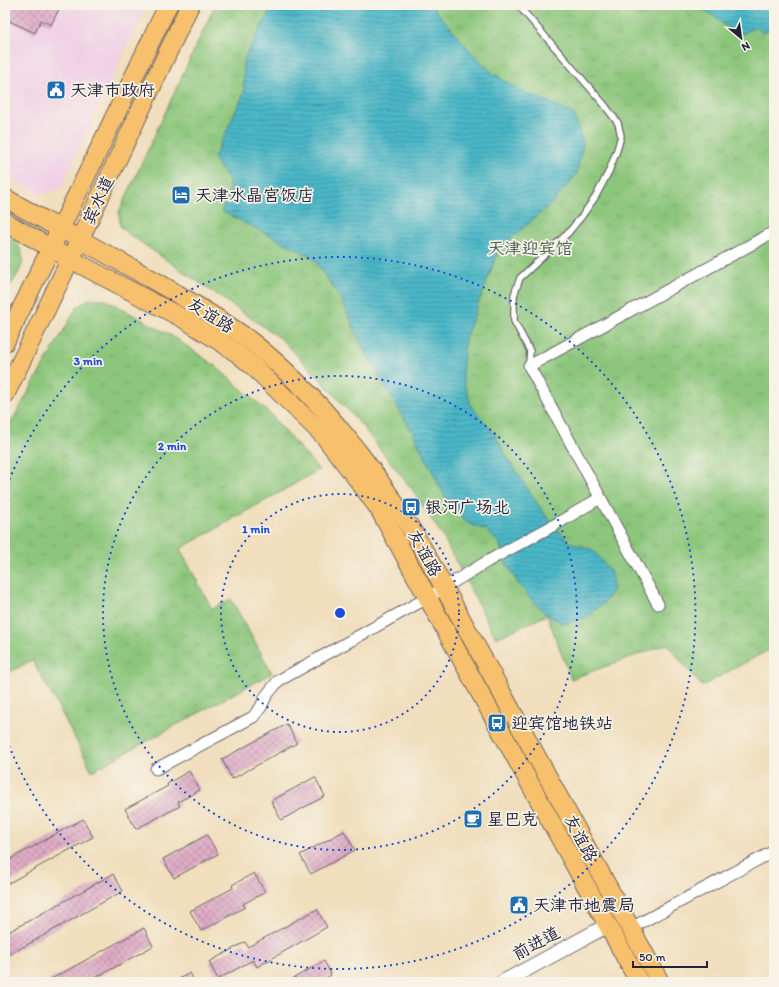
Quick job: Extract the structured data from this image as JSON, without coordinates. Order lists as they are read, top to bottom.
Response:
{
  "streets": {
    "main road": ["宾水道", "友谊路"],
    "street": ["前进道"]
  },
  "crossings": [
    ["宾水道", "友谊路"],
    ["友谊路", "前进道"]
  ],
  "parks": ["天津迎宾馆"],
  "places": {
    "public building": ["天津市政府", "天津市地震局"],
    "hotel": ["天津水晶宫饭店"],
    "bus stop": ["银河广场北", "迎宾馆地铁站"],
    "cafe": ["星巴克"]
  },
  "scale_bar": "50 m",
  "north": "bottom right",
  "rings": ["3 min", "2 min", "1 min"]
}
